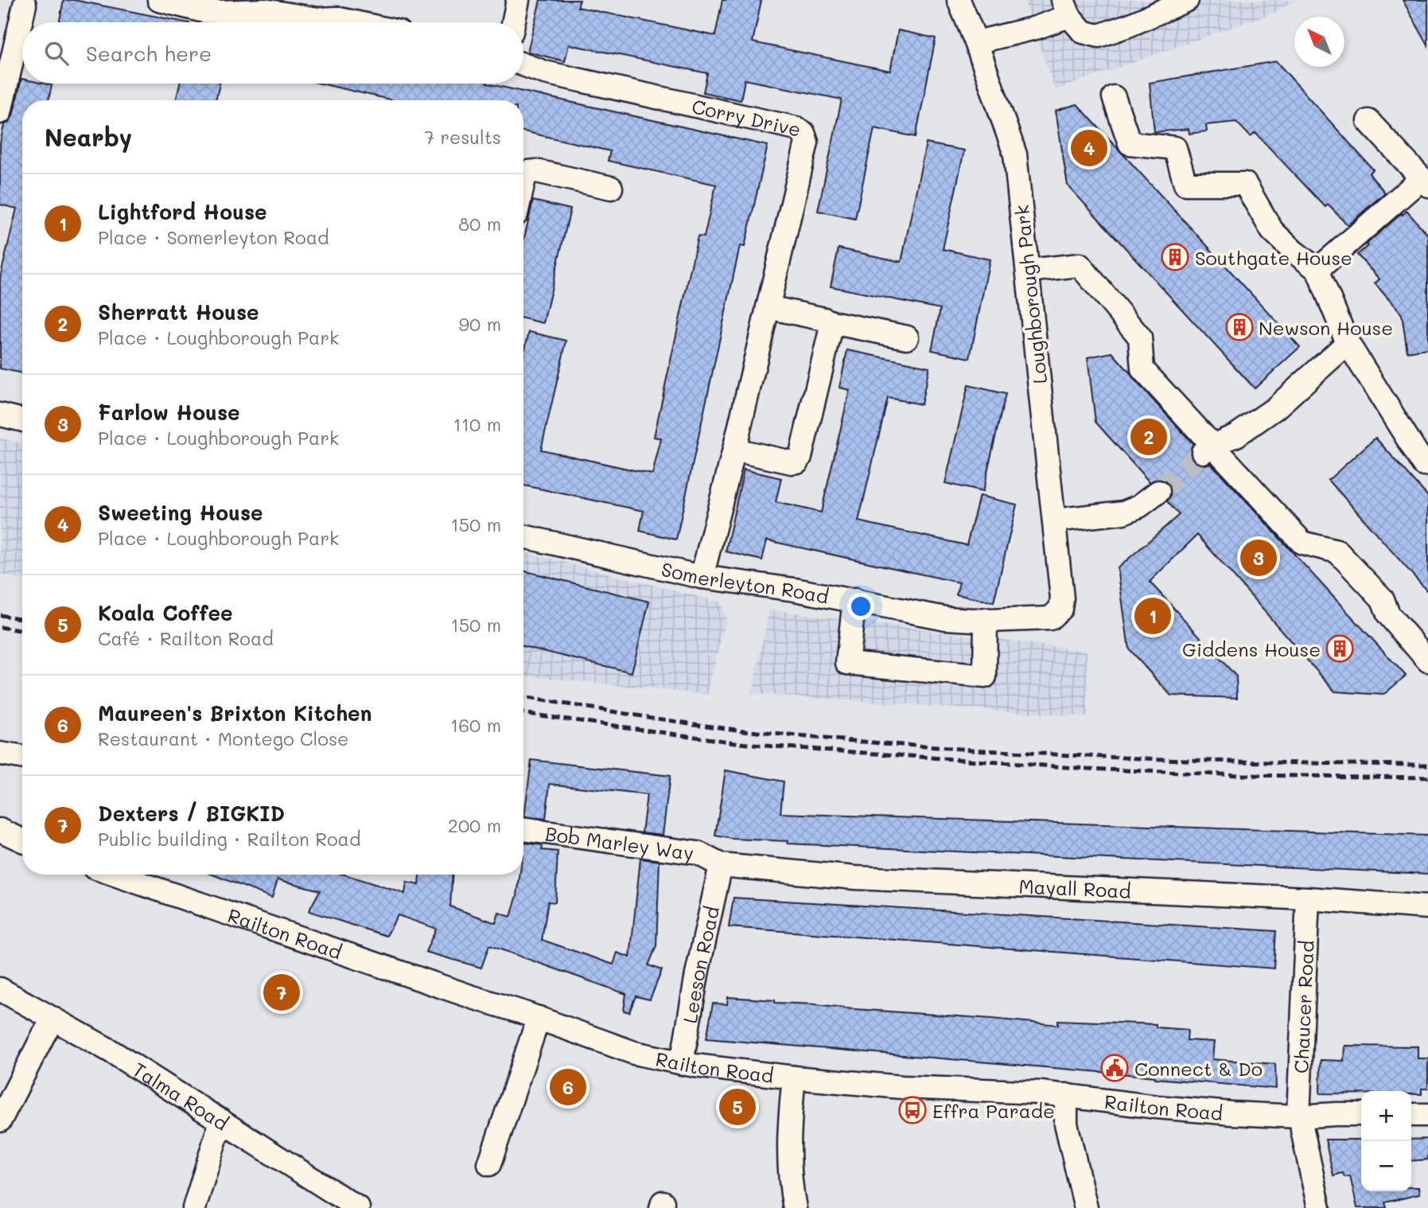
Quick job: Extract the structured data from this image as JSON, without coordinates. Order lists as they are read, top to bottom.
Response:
{
  "streets": {
    "street": [
      "Corry Drive",
      "Loughborough Park",
      "Somerleyton Road",
      "Bob Marley Way",
      "Mayall Road",
      "Railton Road",
      "Leeson Road",
      "Chaucer Road",
      "Talma Road"
    ]
  },
  "crossings": [
    ["Corry Drive", "Somerleyton Road"],
    ["Loughborough Park", "Somerleyton Road"],
    ["Bob Marley Way", "Mayall Road"],
    ["Bob Marley Way", "Leeson Road"],
    ["Mayall Road", "Leeson Road"],
    ["Mayall Road", "Chaucer Road"],
    ["Railton Road", "Leeson Road"],
    ["Railton Road", "Chaucer Road"]
  ],
  "places": {
    "building": ["Southgate House", "Newson House", "Giddens House"],
    "public building": ["Connect & Do"],
    "bus stop": ["Effra Parade"]
  },
  "north": "top left",
  "page": {
    "search": "Search here",
    "heading": ["Nearby", "7 results"],
    "pins": [
      "4",
      "2",
      "3",
      "1",
      "7",
      "6",
      "5"
    ],
    "list": [
      {
        "mark": "1",
        "name": "Lightford House",
        "note": "Place · Somerleyton Road",
        "value": "80 m"
      },
      {
        "mark": "2",
        "name": "Sherratt House",
        "note": "Place · Loughborough Park",
        "value": "90 m"
      },
      {
        "mark": "3",
        "name": "Farlow House",
        "note": "Place · Loughborough Park",
        "value": "110 m"
      },
      {
        "mark": "4",
        "name": "Sweeting House",
        "note": "Place · Loughborough Park",
        "value": "150 m"
      },
      {
        "mark": "5",
        "name": "Koala Coffee",
        "note": "Café · Railton Road",
        "value": "150 m"
      },
      {
        "mark": "6",
        "name": "Maureen's Brixton Kitchen",
        "note": "Restaurant · Montego Close",
        "value": "160 m"
      },
      {
        "mark": "7",
        "name": "Dexters / BIGKID",
        "note": "Public building · Railton Road",
        "value": "200 m"
      }
    ],
    "map_buttons": ["+", "−"]
  }
}
